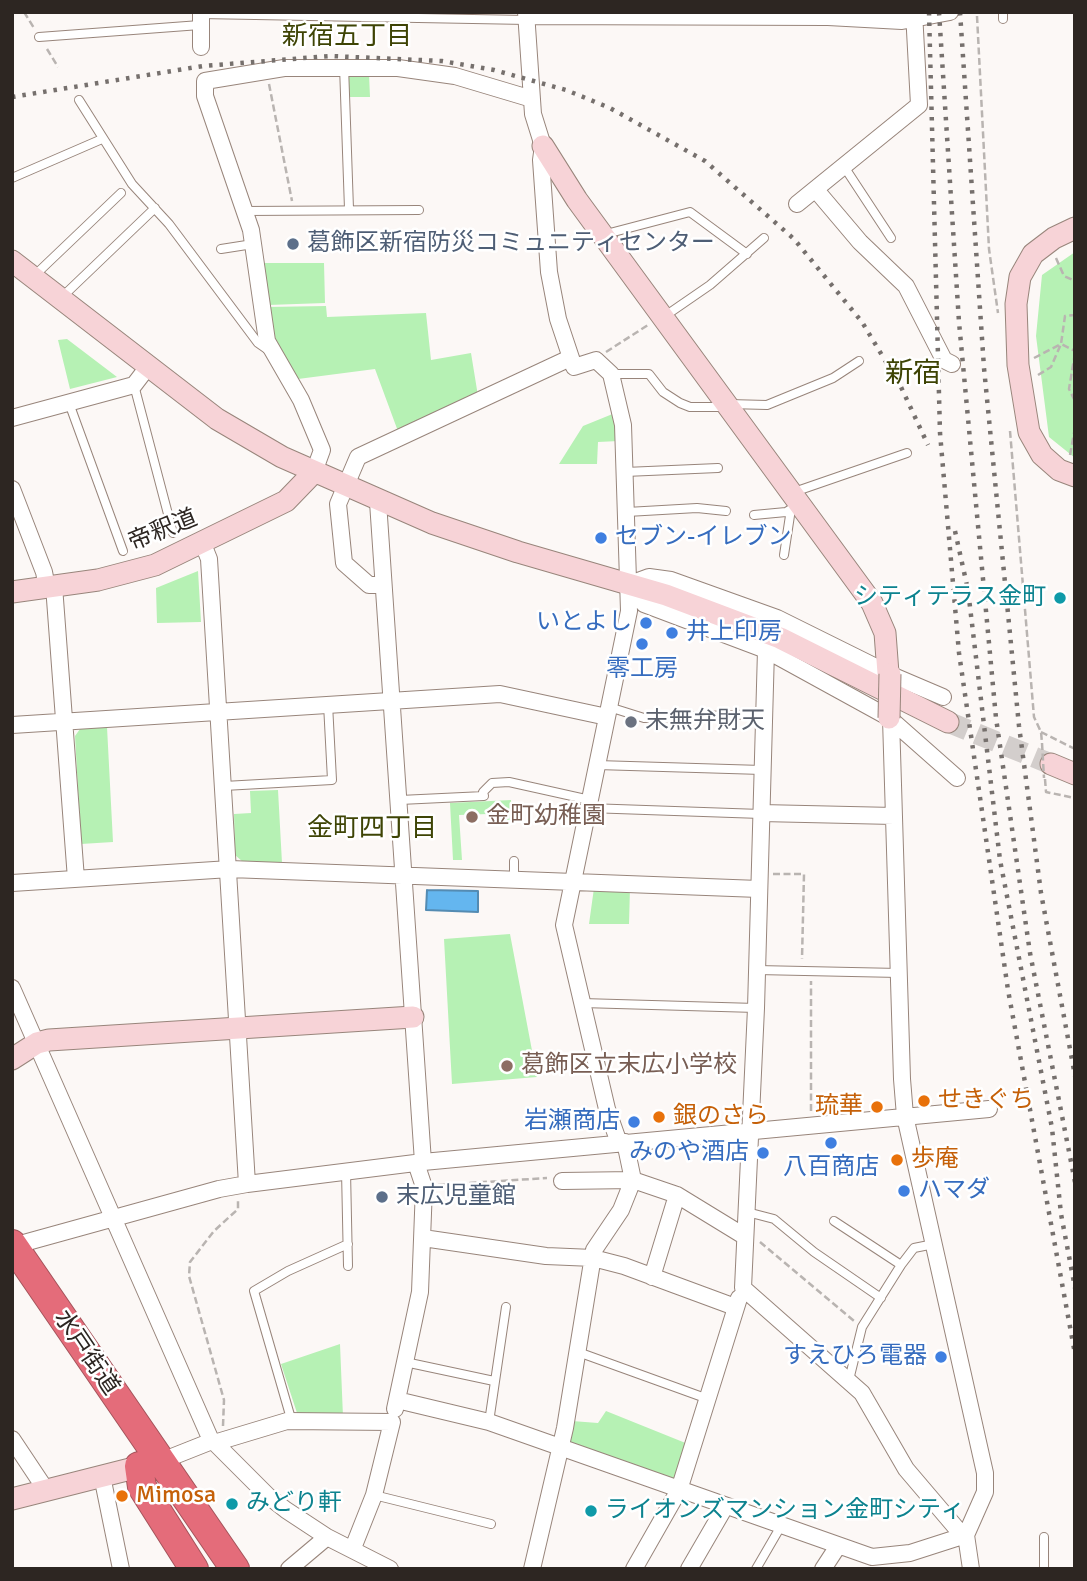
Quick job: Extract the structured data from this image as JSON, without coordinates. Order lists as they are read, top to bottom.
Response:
{
  "streets": {
    "highway": ["水戸街道"],
    "street": ["帝釈道"]
  },
  "districts": ["新宿五丁目", "新宿", "金町四丁目"],
  "places": [
    "葛飾区新宿防災コミュニティセンター",
    "セブン-イレブン",
    "シティテラス金町",
    "いとよし",
    "井上印房",
    "零工房",
    "末無弁財天",
    "金町幼稚園",
    "葛飾区立末広小学校",
    "せきぐち",
    "琉華",
    "銀のさら",
    "岩瀬商店",
    "八百商店",
    "みのや酒店",
    "歩庵",
    "ハマダ",
    "末広児童館",
    "すえひろ電器",
    "Mimosa",
    "みどり軒",
    "ライオンズマンション金町シティ"
  ]
}
